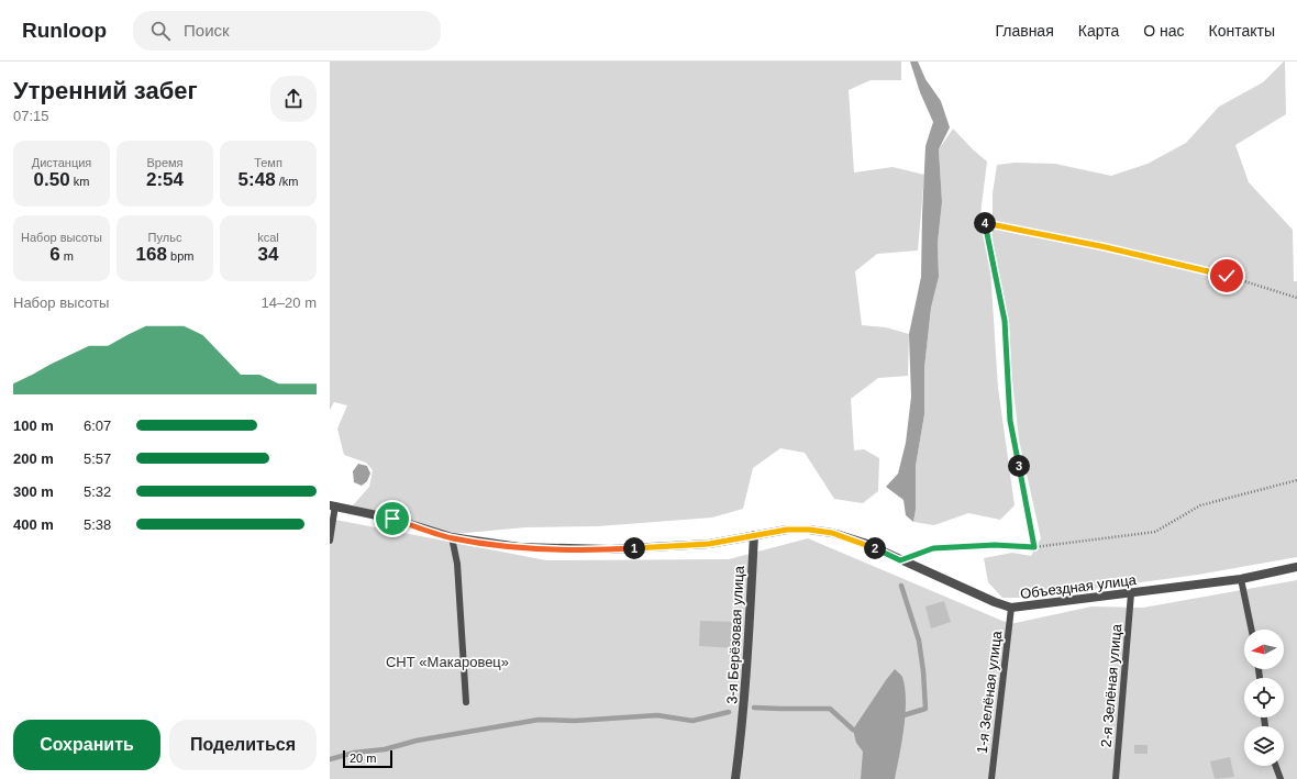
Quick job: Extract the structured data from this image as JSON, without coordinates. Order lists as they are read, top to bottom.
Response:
{
  "streets": {
    "street": ["Объездная улица", "3-я Берёзовая улица"],
    "lane": ["2-я Зелёная улица", "1-я Зелёная улица"]
  },
  "crossings": [
    ["Объездная улица", "3-я Берёзовая улица"],
    ["Объездная улица", "2-я Зелёная улица"],
    ["Объездная улица", "1-я Зелёная улица"]
  ],
  "parks": ["СНТ «Макаровец»"],
  "scale_bar": "20 m",
  "north": "left",
  "page": {
    "header": "Runloop",
    "search": "Поиск",
    "nav": [
      "Главная",
      "Карта",
      "О нас",
      "Контакты"
    ],
    "heading": ["Утренний забег", "07:15"],
    "stats": [
      ["Дистанция", "0.50 km"],
      ["Время", "2:54"],
      ["Темп", "5:48 /km"],
      ["Набор высоты", "6 m"],
      ["Пульс", "168 bpm"],
      ["kcal", "34"]
    ],
    "pins": [
      "4",
      "3",
      "1",
      "2"
    ],
    "chart": ["Набор высоты", "14–20 m"],
    "list": [
      {
        "name": "100 m",
        "note": "6:07"
      },
      {
        "name": "200 m",
        "note": "5:57"
      },
      {
        "name": "300 m",
        "note": "5:32"
      },
      {
        "name": "400 m",
        "note": "5:38"
      }
    ],
    "buttons": ["Сохранить", "Поделиться"],
    "scale": "20 m"
  }
}
